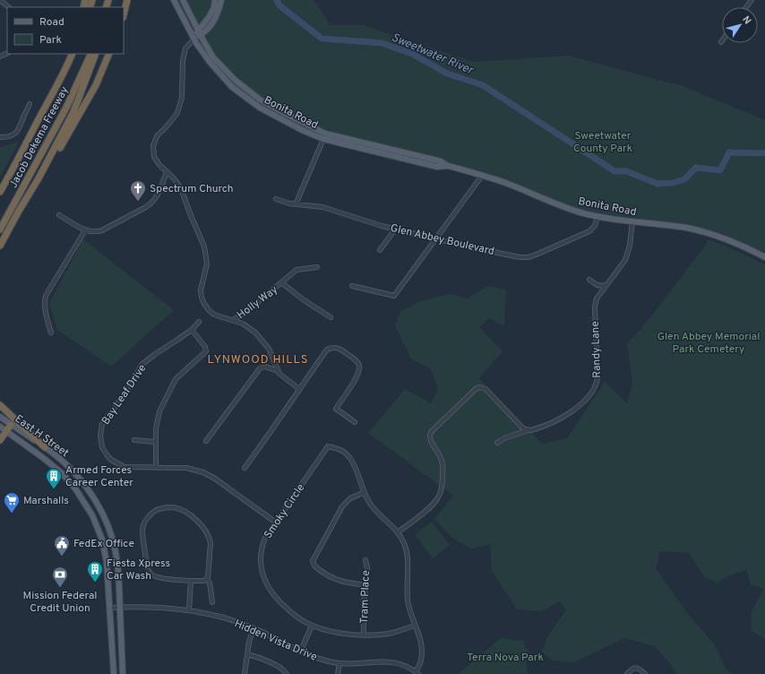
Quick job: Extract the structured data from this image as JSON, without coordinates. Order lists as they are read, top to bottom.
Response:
{
  "streets": {
    "highway": ["Jacob Dekema Freeway"],
    "main road": ["Bonita Road", "East H Street"],
    "street": [
      "Glen Abbey Boulevard",
      "Holly Way",
      "Randy Lane",
      "Bay Leaf Drive",
      "Smoky Circle",
      "Tram Place",
      "Hidden Vista Drive"
    ]
  },
  "crossings": [
    ["Bonita Road", "Glen Abbey Boulevard"],
    ["Bonita Road", "Randy Lane"],
    ["Bay Leaf Drive", "Smoky Circle"],
    ["East H Street", "Hidden Vista Drive"],
    ["Smoky Circle", "Tram Place"]
  ],
  "districts": ["LYNWOOD HILLS"],
  "water": ["Sweetwater River"],
  "parks": ["Sweetwater County Park", "Glen Abbey Memorial Park Cemetery", "Terra Nova Park"],
  "places": {
    "church": ["Spectrum Church"],
    "building": ["Armed Forces Career Center", "Fiesta Xpress Car Wash"],
    "supermarket": ["Marshalls"],
    "public building": ["FedEx Office"],
    "bank": ["Mission Federal Credit Union"]
  },
  "legend": ["Road", "Park"],
  "north": "top right"
}
